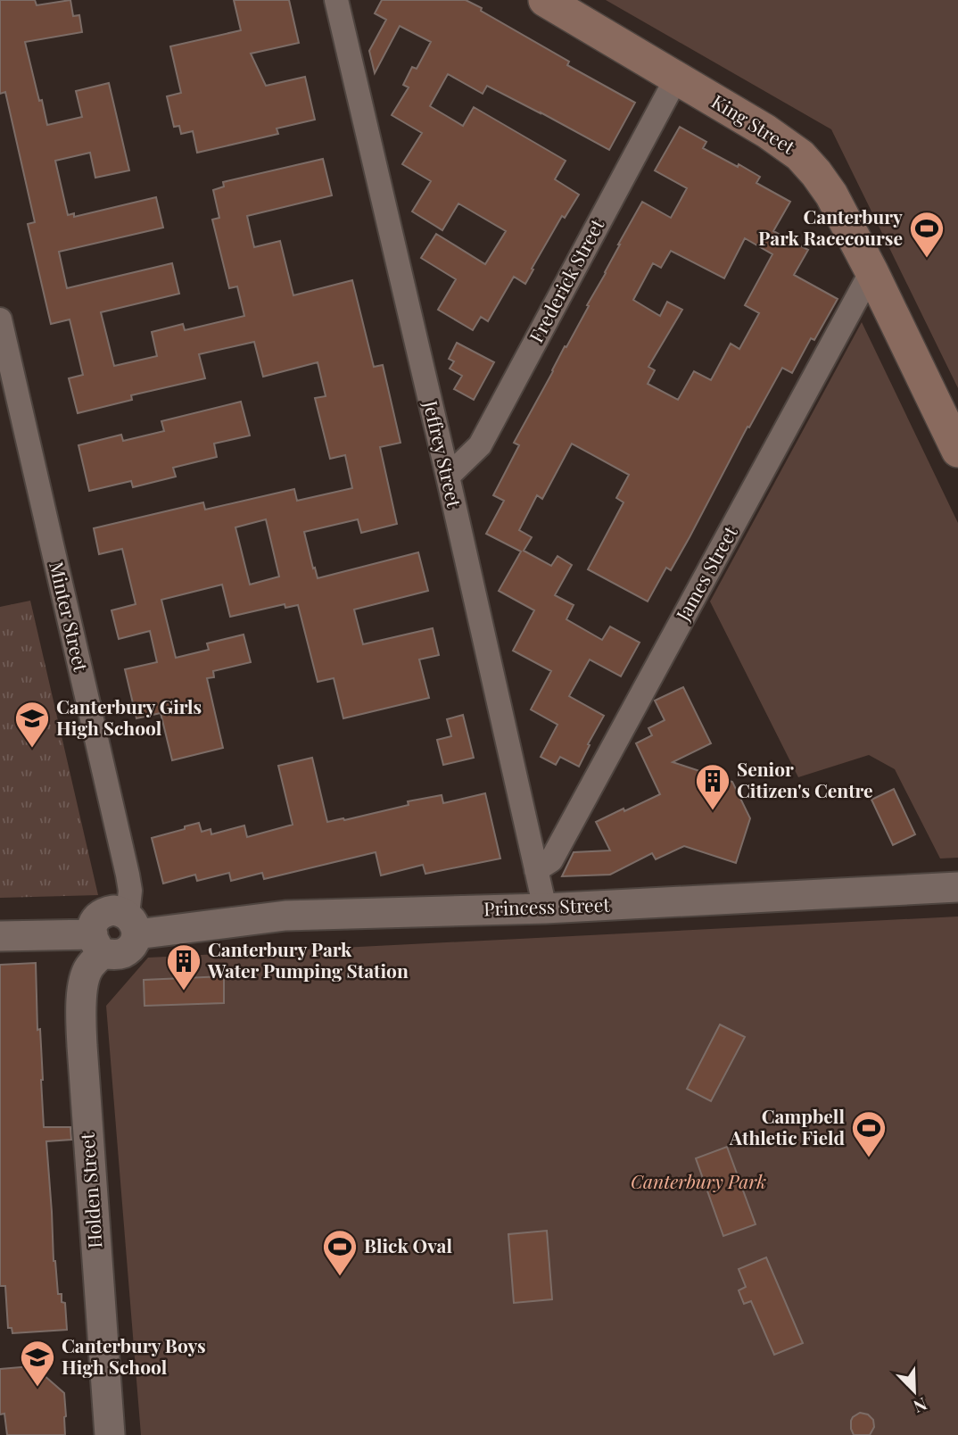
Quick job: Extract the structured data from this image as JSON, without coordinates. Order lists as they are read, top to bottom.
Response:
{
  "streets": {
    "main road": ["King Street"],
    "street": [
      "Frederick Street",
      "Jeffrey Street",
      "James Street",
      "Minter Street",
      "Princess Street",
      "Holden Street"
    ]
  },
  "crossings": [
    ["King Street", "Frederick Street"],
    ["King Street", "James Street"],
    ["Frederick Street", "Jeffrey Street"],
    ["Jeffrey Street", "James Street"],
    ["Jeffrey Street", "Princess Street"],
    ["Minter Street", "Princess Street"]
  ],
  "parks": ["Canterbury Park"],
  "places": {
    "sports": ["Canterbury Park Racecourse", "Campbell Athletic Field", "Blick Oval"],
    "school or university": ["Canterbury Girls High School", "Canterbury Boys High School"],
    "building": ["Senior Citizen's Centre", "Canterbury Park Water Pumping Station"]
  },
  "north": "bottom right"
}
